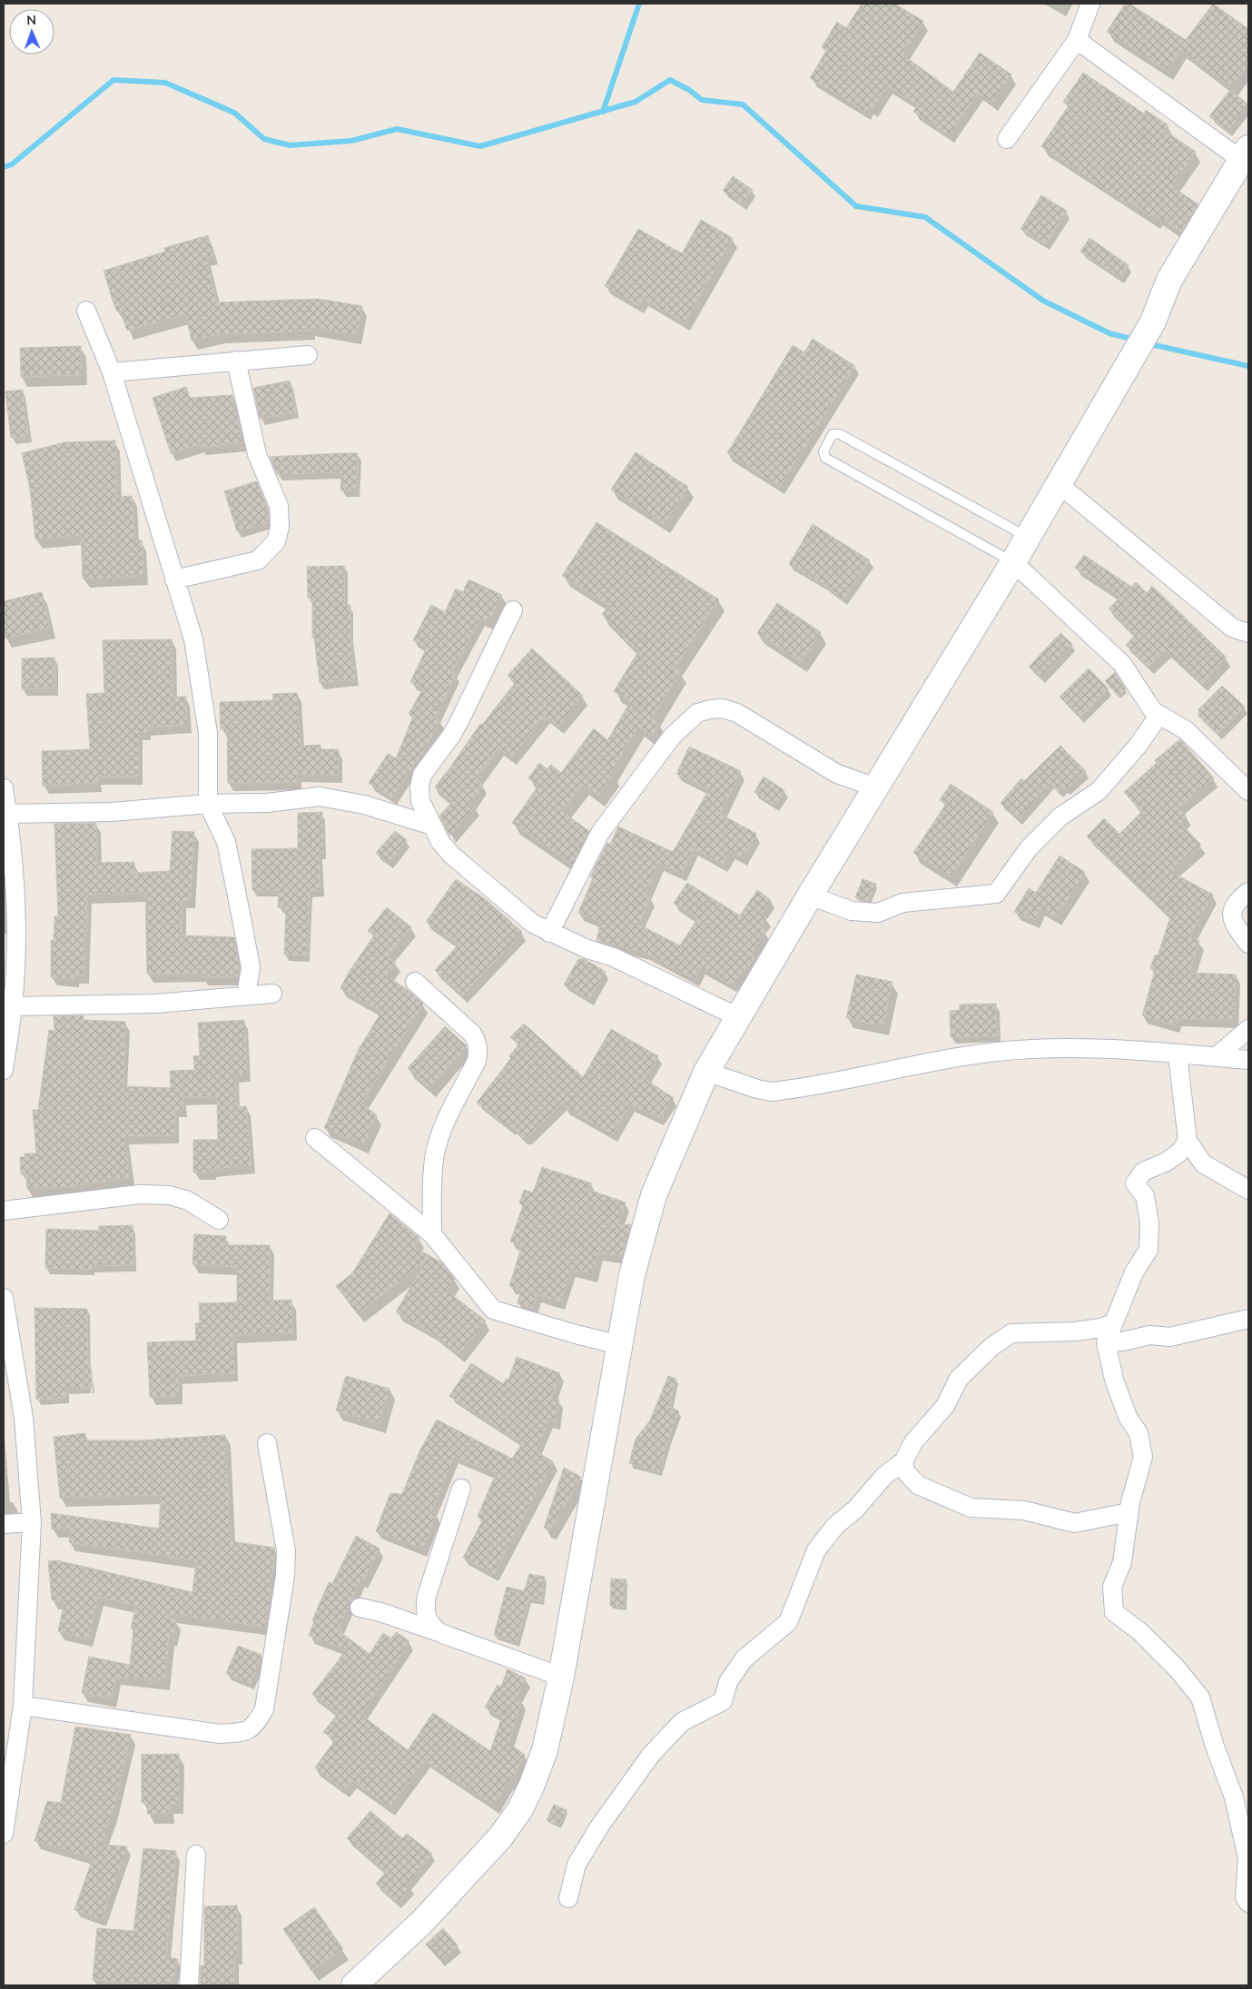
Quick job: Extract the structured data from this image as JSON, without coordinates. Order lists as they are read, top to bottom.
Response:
{
  "north": "top"
}
